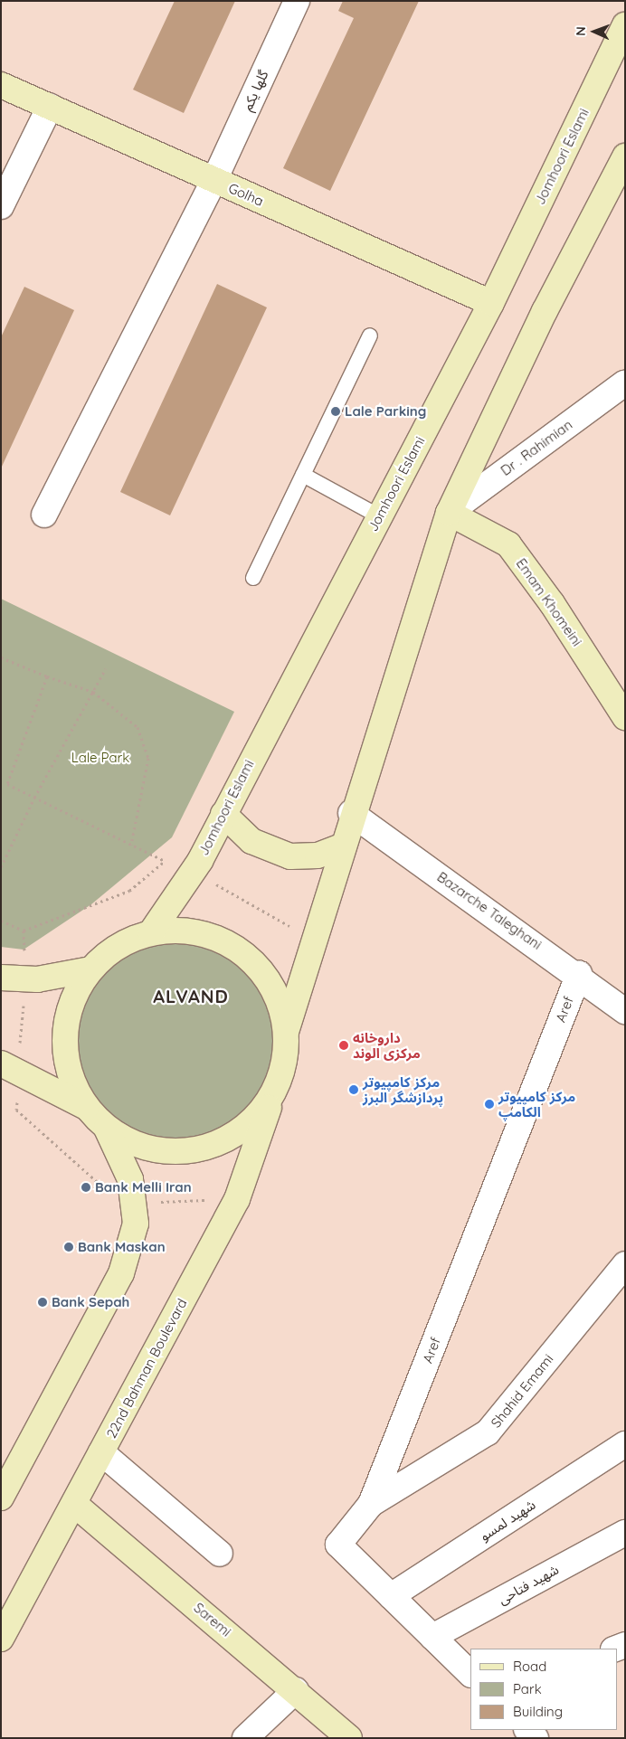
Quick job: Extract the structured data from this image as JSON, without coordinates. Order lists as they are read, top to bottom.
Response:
{
  "streets": {
    "main road": [
      "Jomhoori Eslami",
      "Golha",
      "Emam Khomeini",
      "22nd Bahman Boulevard",
      "Saremi"
    ],
    "street": [
      "گلها یکم",
      "Dr . Rahimian",
      "Bazarche Taleghani",
      "Aref",
      "Shahid Emami",
      "شهید لمسو",
      "شهید فتاحی"
    ]
  },
  "crossings": [
    ["گلها یکم", "Golha"],
    ["Jomhoori Eslami", "Golha"],
    ["Dr . Rahimian", "Emam Khomeini"],
    ["Bazarche Taleghani", "Aref"],
    ["Aref", "Shahid Emami"],
    ["Aref", "شهید لمسو"],
    ["Aref", "شهید فتاحی"],
    ["22nd Bahman Boulevard", "Saremi"]
  ],
  "districts": ["ALVAND"],
  "parks": ["Lale Park"],
  "places": [
    "Lale Parking",
    "داروخانه مرکزی الوند",
    "مرکز کامپیوتر پردازشگر البرز",
    "مرکز کامپیوتر الکامپ",
    "Bank Melli Iran",
    "Bank Maskan",
    "Bank Sepah"
  ],
  "legend": ["Road", "Park", "Building"],
  "north": "left"
}
